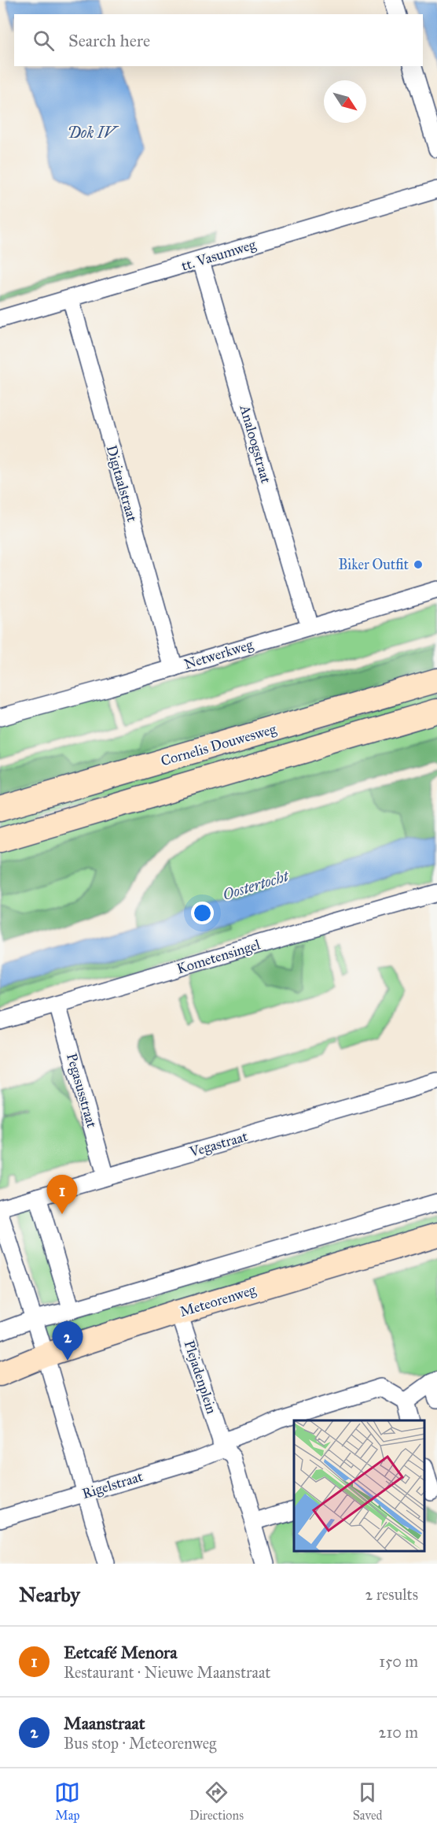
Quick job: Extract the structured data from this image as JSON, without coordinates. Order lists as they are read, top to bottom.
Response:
{
  "streets": {
    "main road": ["Cornelis Douwesweg", "Meteorenweg"],
    "street": [
      "tt. Vasumweg",
      "Analoogstraat",
      "Digitaalstraat",
      "Netwerkweg",
      "Kometensingel",
      "Pegasusstraat",
      "Vegastraat",
      "Plejadenplein",
      "Rigelstraat"
    ]
  },
  "crossings": [
    ["tt. Vasumweg", "Analoogstraat"],
    ["tt. Vasumweg", "Digitaalstraat"],
    ["Analoogstraat", "Netwerkweg"],
    ["Digitaalstraat", "Netwerkweg"],
    ["Kometensingel", "Pegasusstraat"],
    ["Pegasusstraat", "Vegastraat"],
    ["Meteorenweg", "Plejadenplein"],
    ["Plejadenplein", "Rigelstraat"]
  ],
  "water": ["Dok IV", "Oostertocht"],
  "places": ["Biker Outfit"],
  "north": "bottom right",
  "page": {
    "search": "Search here",
    "pins": ["1", "2"],
    "heading": ["Nearby", "2 results"],
    "list": [
      {
        "mark": "1",
        "name": "Eetcafé Menora",
        "note": "Restaurant · Nieuwe Maanstraat",
        "value": "150 m"
      },
      {
        "mark": "2",
        "name": "Maanstraat",
        "note": "Bus stop · Meteorenweg",
        "value": "210 m"
      }
    ],
    "nav": ["Map", "Directions", "Saved"]
  }
}
